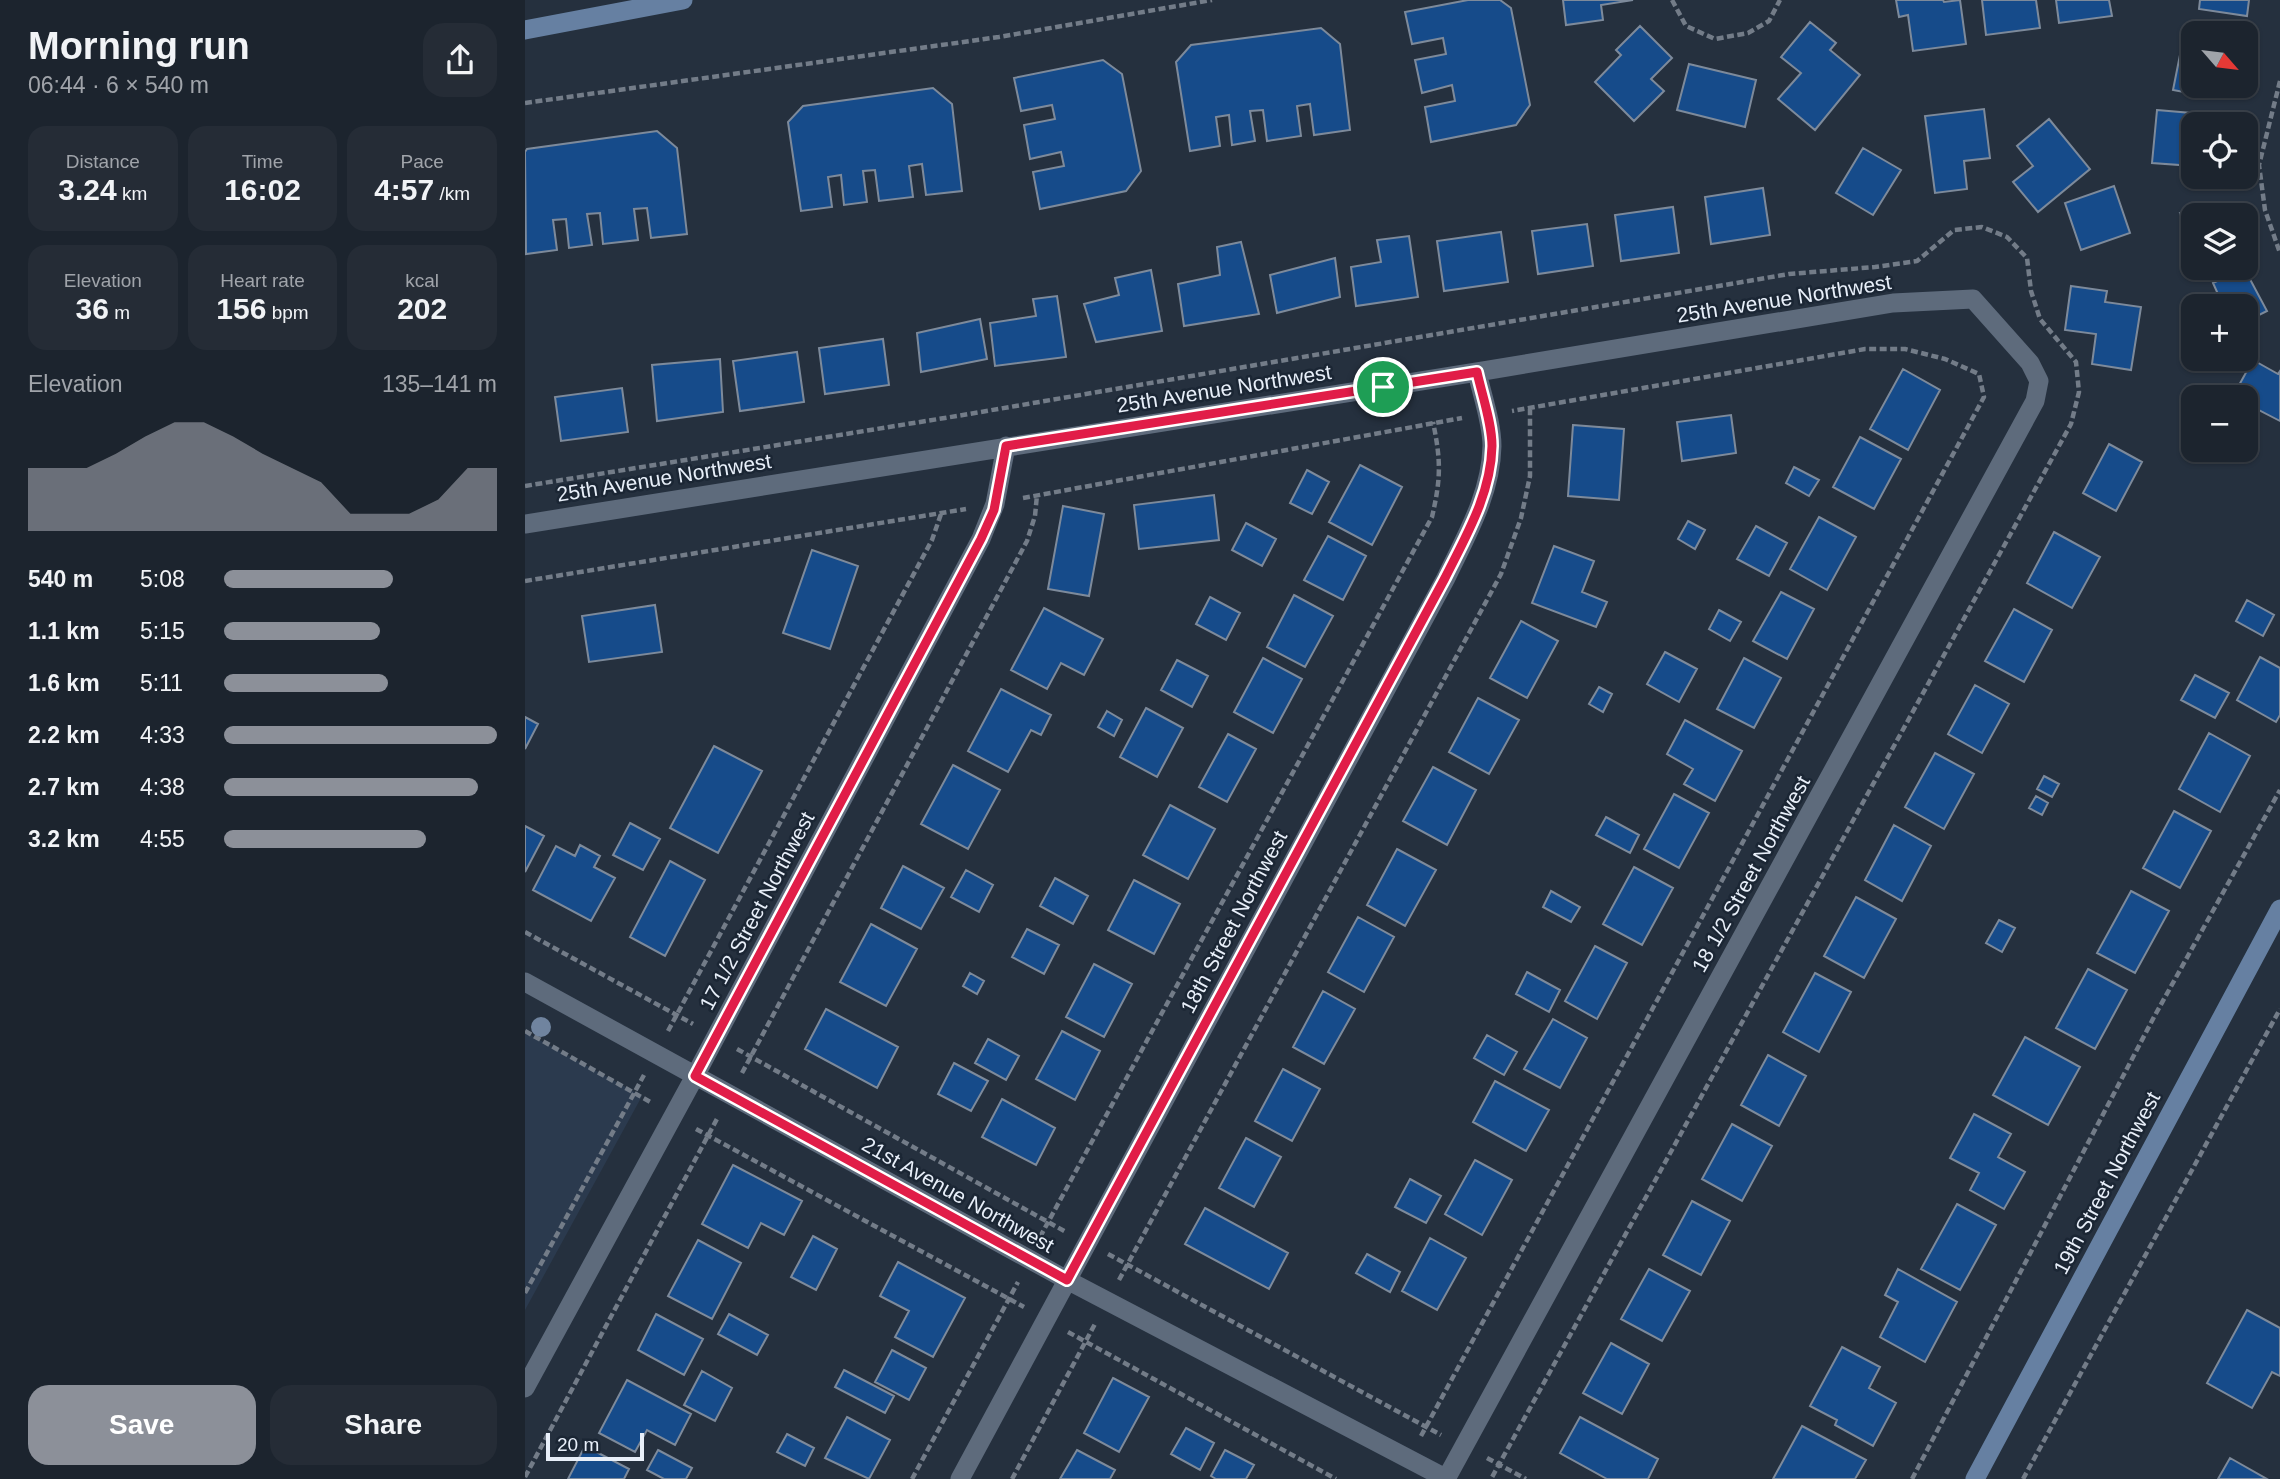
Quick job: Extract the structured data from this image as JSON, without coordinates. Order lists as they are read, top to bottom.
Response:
{
  "streets": {
    "main road": ["19th Street Northwest"],
    "street": [
      "25th Avenue Northwest",
      "18 1/2 Street Northwest",
      "17 1/2 Street Northwest",
      "18th Street Northwest",
      "21st Avenue Northwest"
    ]
  },
  "crossings": [
    ["25th Avenue Northwest", "18 1/2 Street Northwest"],
    ["25th Avenue Northwest", "17 1/2 Street Northwest"],
    ["25th Avenue Northwest", "18th Street Northwest"],
    ["18 1/2 Street Northwest", "21st Avenue Northwest"],
    ["17 1/2 Street Northwest", "21st Avenue Northwest"],
    ["18th Street Northwest", "21st Avenue Northwest"]
  ],
  "scale_bar": "20 m",
  "north": "bottom right",
  "page": {
    "heading": ["Morning run", "06:44 · 6 × 540 m"],
    "map_buttons": ["+", "−"],
    "stats": [
      ["Distance", "3.24 km"],
      ["Time", "16:02"],
      ["Pace", "4:57 /km"],
      ["Elevation", "36 m"],
      ["Heart rate", "156 bpm"],
      ["kcal", "202"]
    ],
    "chart": ["Elevation", "135–141 m"],
    "list": [
      {
        "name": "540 m",
        "note": "5:08"
      },
      {
        "name": "1.1 km",
        "note": "5:15"
      },
      {
        "name": "1.6 km",
        "note": "5:11"
      },
      {
        "name": "2.2 km",
        "note": "4:33"
      },
      {
        "name": "2.7 km",
        "note": "4:38"
      },
      {
        "name": "3.2 km",
        "note": "4:55"
      }
    ],
    "buttons": ["Save", "Share"],
    "scale": "20 m"
  }
}
